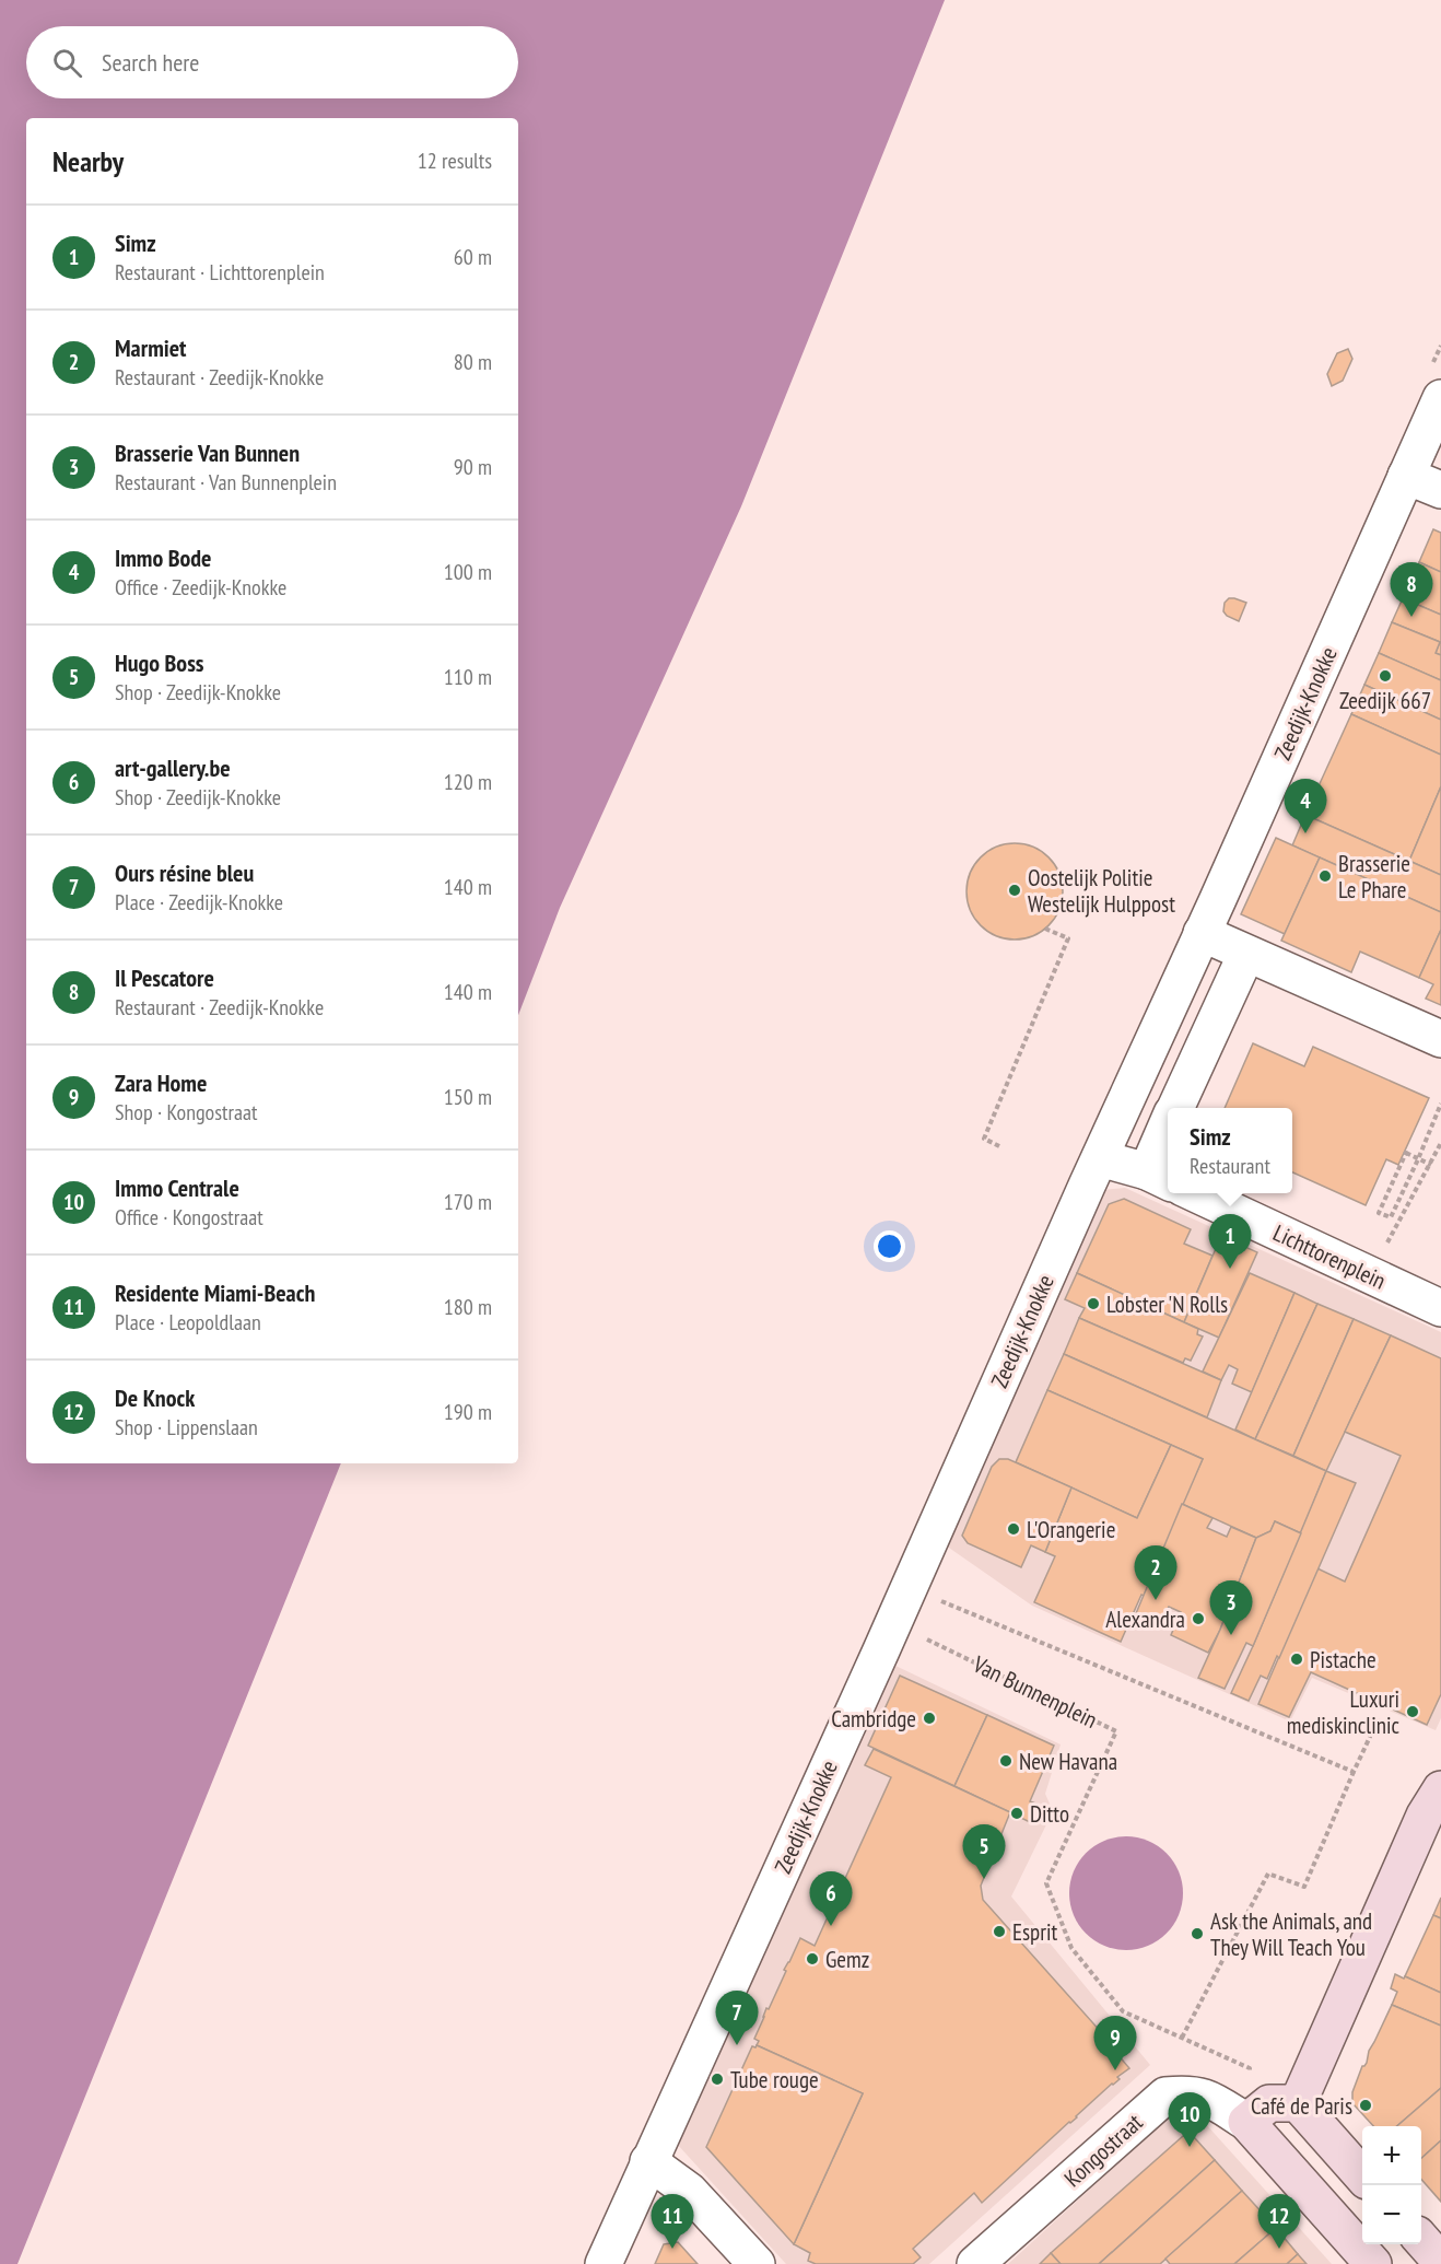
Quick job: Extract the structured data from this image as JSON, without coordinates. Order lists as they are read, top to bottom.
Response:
{
  "streets": {
    "street": ["Zeedijk-Knokke", "Lichttorenplein", "Kongostraat"],
    "path": ["Van Bunnenplein"]
  },
  "crossings": [
    ["Zeedijk-Knokke", "Van Bunnenplein"],
    ["Van Bunnenplein", "Kongostraat"]
  ],
  "places": [
    "Zeedijk 667",
    "Brasserie Le Phare",
    "Oostelijk Politie Westelijk Hulppost",
    "Lobster 'N Rolls",
    "L'Orangerie",
    "Alexandra",
    "Pistache",
    "Luxuri mediskinclinic",
    "Cambridge",
    "New Havana",
    "Ditto",
    "Esprit",
    "Ask the Animals, and They Will Teach You",
    "Gemz",
    "Tube rouge",
    "Café de Paris"
  ],
  "page": {
    "search": "Search here",
    "heading": ["Nearby", "12 results"],
    "list": [
      {
        "mark": "1",
        "name": "Simz",
        "note": "Restaurant · Lichttorenplein",
        "value": "60 m"
      },
      {
        "mark": "2",
        "name": "Marmiet",
        "note": "Restaurant · Zeedijk-Knokke",
        "value": "80 m"
      },
      {
        "mark": "3",
        "name": "Brasserie Van Bunnen",
        "note": "Restaurant · Van Bunnenplein",
        "value": "90 m"
      },
      {
        "mark": "4",
        "name": "Immo Bode",
        "note": "Office · Zeedijk-Knokke",
        "value": "100 m"
      },
      {
        "mark": "5",
        "name": "Hugo Boss",
        "note": "Shop · Zeedijk-Knokke",
        "value": "110 m"
      },
      {
        "mark": "6",
        "name": "art-gallery.be",
        "note": "Shop · Zeedijk-Knokke",
        "value": "120 m"
      },
      {
        "mark": "7",
        "name": "Ours résine bleu",
        "note": "Place · Zeedijk-Knokke",
        "value": "140 m"
      },
      {
        "mark": "8",
        "name": "Il Pescatore",
        "note": "Restaurant · Zeedijk-Knokke",
        "value": "140 m"
      },
      {
        "mark": "9",
        "name": "Zara Home",
        "note": "Shop · Kongostraat",
        "value": "150 m"
      },
      {
        "mark": "10",
        "name": "Immo Centrale",
        "note": "Office · Kongostraat",
        "value": "170 m"
      },
      {
        "mark": "11",
        "name": "Residente Miami-Beach",
        "note": "Place · Leopoldlaan",
        "value": "180 m"
      },
      {
        "mark": "12",
        "name": "De Knock",
        "note": "Shop · Lippenslaan",
        "value": "190 m"
      }
    ],
    "pins": [
      "8",
      "4",
      "1",
      "2",
      "3",
      "5",
      "6",
      "7",
      "9",
      "10",
      "11",
      "12"
    ],
    "popup": ["Simz", "Restaurant"],
    "map_buttons": ["+", "−"]
  }
}
